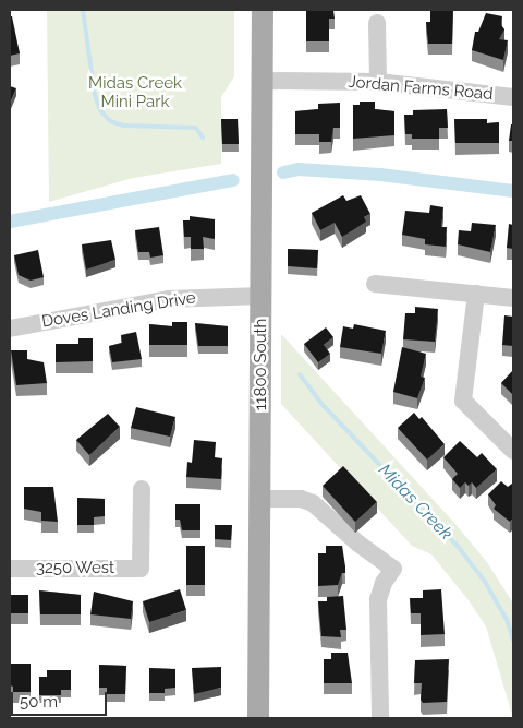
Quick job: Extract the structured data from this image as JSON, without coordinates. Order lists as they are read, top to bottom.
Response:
{
  "streets": {
    "main road": ["11800 South"],
    "street": ["Jordan Farms Road", "Doves Landing Drive", "3250 West"]
  },
  "crossings": [
    ["Jordan Farms Road", "11800 South"],
    ["Doves Landing Drive", "11800 South"]
  ],
  "water": ["Midas Creek"],
  "parks": ["Midas Creek Mini Park"],
  "scale_bar": "50 m"
}
